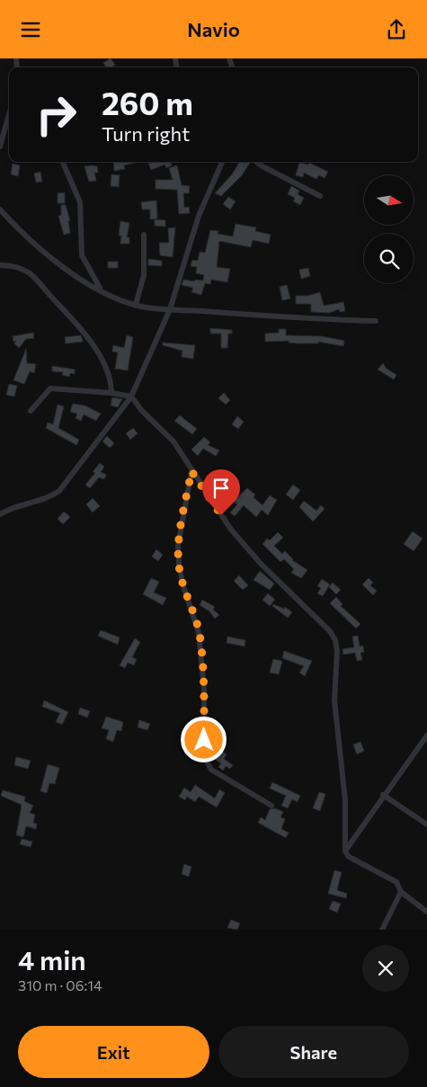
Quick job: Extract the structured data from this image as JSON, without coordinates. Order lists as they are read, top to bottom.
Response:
{
  "north": "right",
  "page": {
    "header": "Navio",
    "turn": ["260 m", "Turn right"],
    "heading": ["4 min", "310 m · 06:14"],
    "buttons": ["Exit", "Share"]
  }
}
